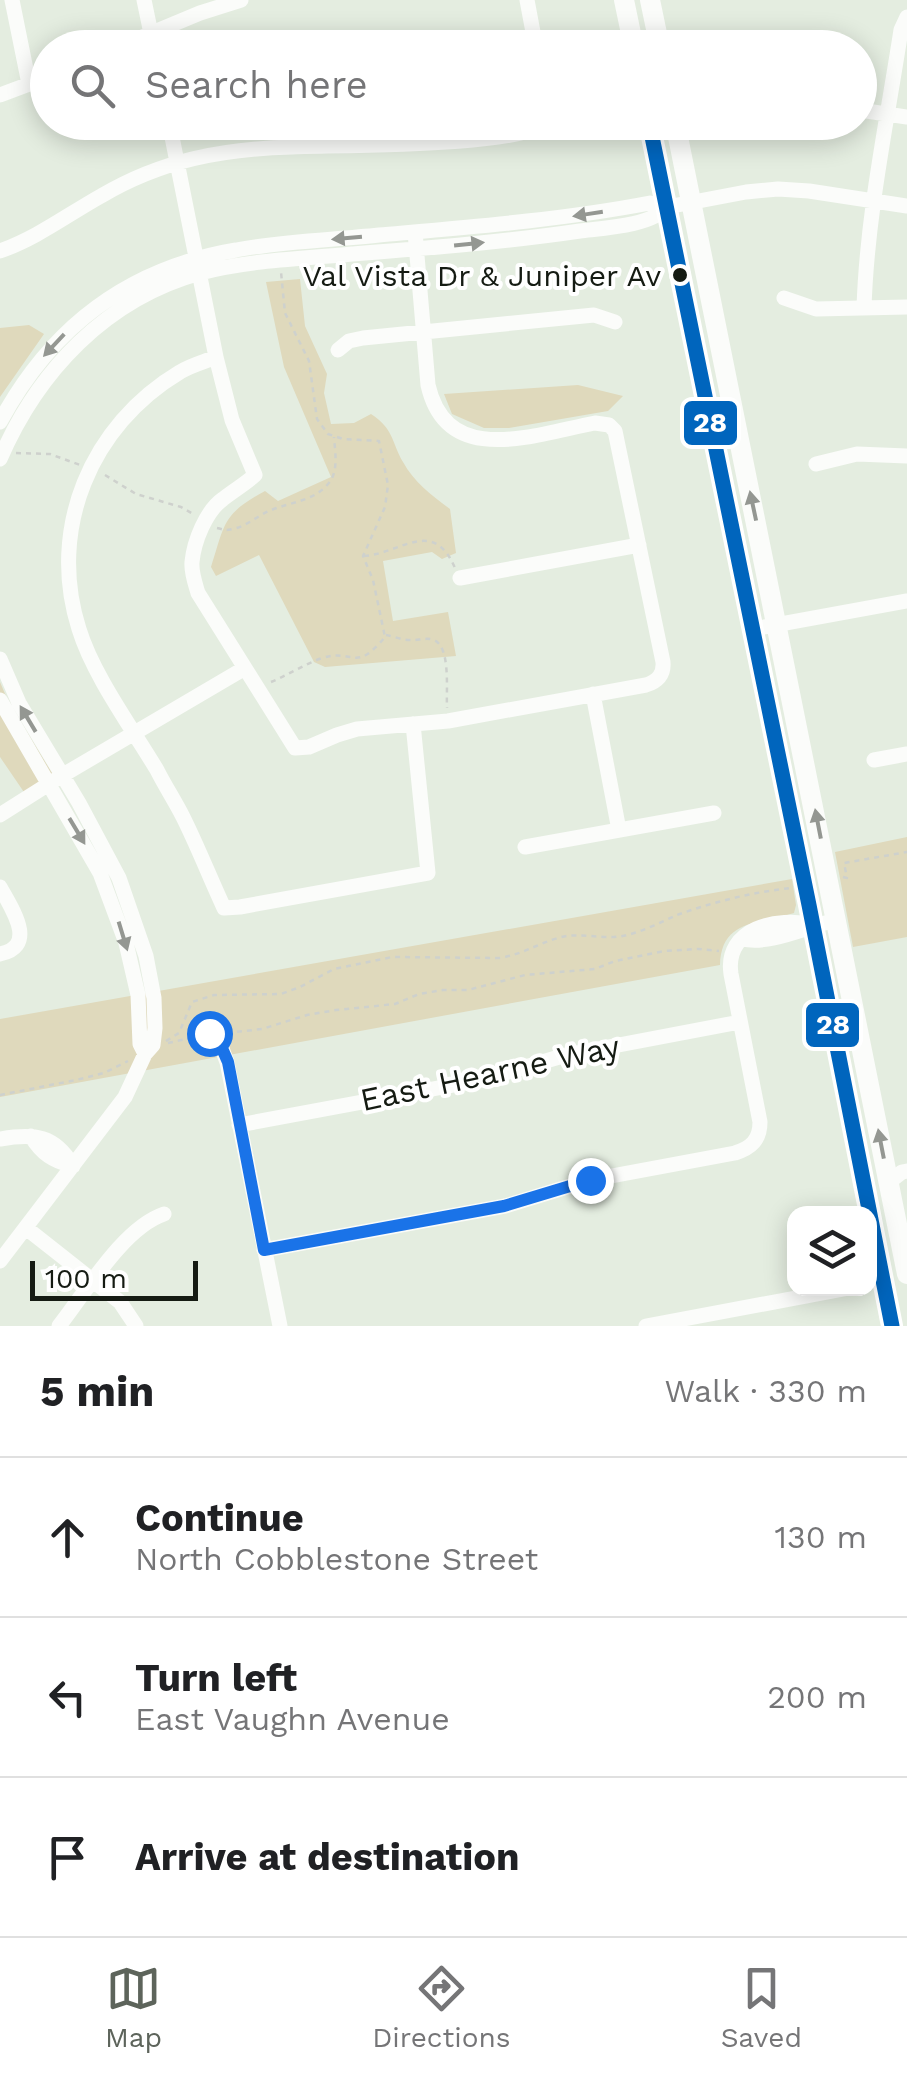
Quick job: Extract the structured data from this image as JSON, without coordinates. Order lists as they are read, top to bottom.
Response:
{
  "streets": {
    "street": ["East Hearne Way"]
  },
  "places": ["Val Vista Dr & Juniper Av"],
  "lines": ["transit line 28"],
  "scale_bar": "100 m",
  "page": {
    "search": "Search here",
    "scale": "100 m",
    "heading": ["5 min", "Walk · 330 m"],
    "list": [
      ["Continue", "North Cobblestone Street", "130 m"],
      ["Turn left", "East Vaughn Avenue", "200 m"],
      "Arrive at destination"
    ],
    "nav": ["Map", "Directions", "Saved"]
  }
}
